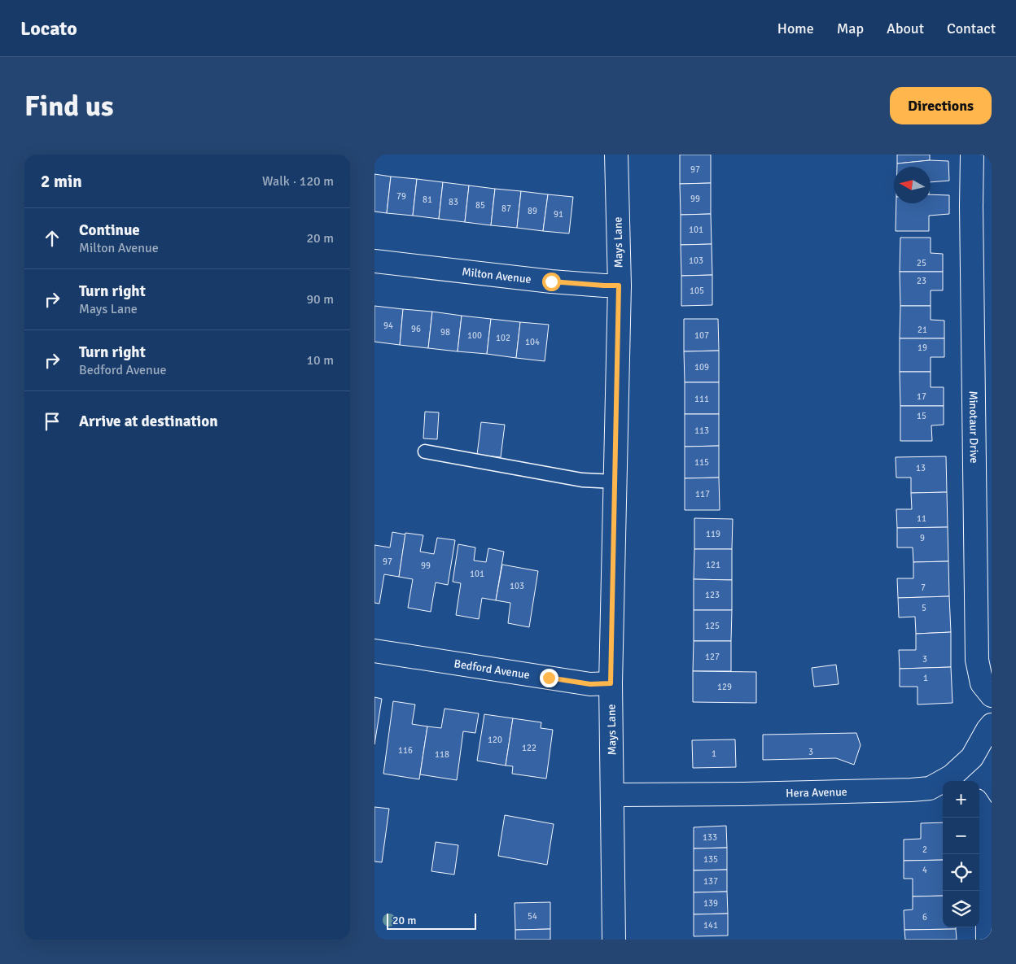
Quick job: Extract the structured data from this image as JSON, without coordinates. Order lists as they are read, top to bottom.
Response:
{
  "streets": {
    "street": [
      "Mays Lane",
      "Milton Avenue",
      "Minotaur Drive",
      "Bedford Avenue",
      "Hera Avenue"
    ]
  },
  "crossings": [
    ["Mays Lane", "Milton Avenue"],
    ["Mays Lane", "Bedford Avenue"],
    ["Mays Lane", "Hera Avenue"]
  ],
  "house_numbers": [
    "97",
    "79",
    "99",
    "81",
    "83",
    "85",
    "87",
    "89",
    "91",
    "101",
    "103",
    "25",
    "23",
    "105",
    "94",
    "96",
    "21",
    "98",
    "100",
    "107",
    "102",
    "104",
    "19",
    "109",
    "17",
    "111",
    "15",
    "113",
    "115",
    "13",
    "117",
    "11",
    "119",
    "9",
    "97",
    "121",
    "99",
    "101",
    "103",
    "7",
    "123",
    "5",
    "125",
    "127",
    "3",
    "1",
    "129",
    "120",
    "122",
    "116",
    "3",
    "1",
    "118",
    "133",
    "2",
    "135",
    "4",
    "137",
    "139",
    "54",
    "6",
    "141"
  ],
  "scale_bar": "20 m",
  "north": "left",
  "page": {
    "header": "Locato",
    "nav": [
      "Home",
      "Map",
      "About",
      "Contact"
    ],
    "buttons": "Directions",
    "title": "Find us",
    "heading": ["2 min", "Walk · 120 m"],
    "list": [
      ["Continue", "Milton Avenue", "20 m"],
      ["Turn right", "Mays Lane", "90 m"],
      ["Turn right", "Bedford Avenue", "10 m"],
      "Arrive at destination"
    ],
    "map_buttons": ["+", "−"],
    "scale": "20 m"
  }
}
